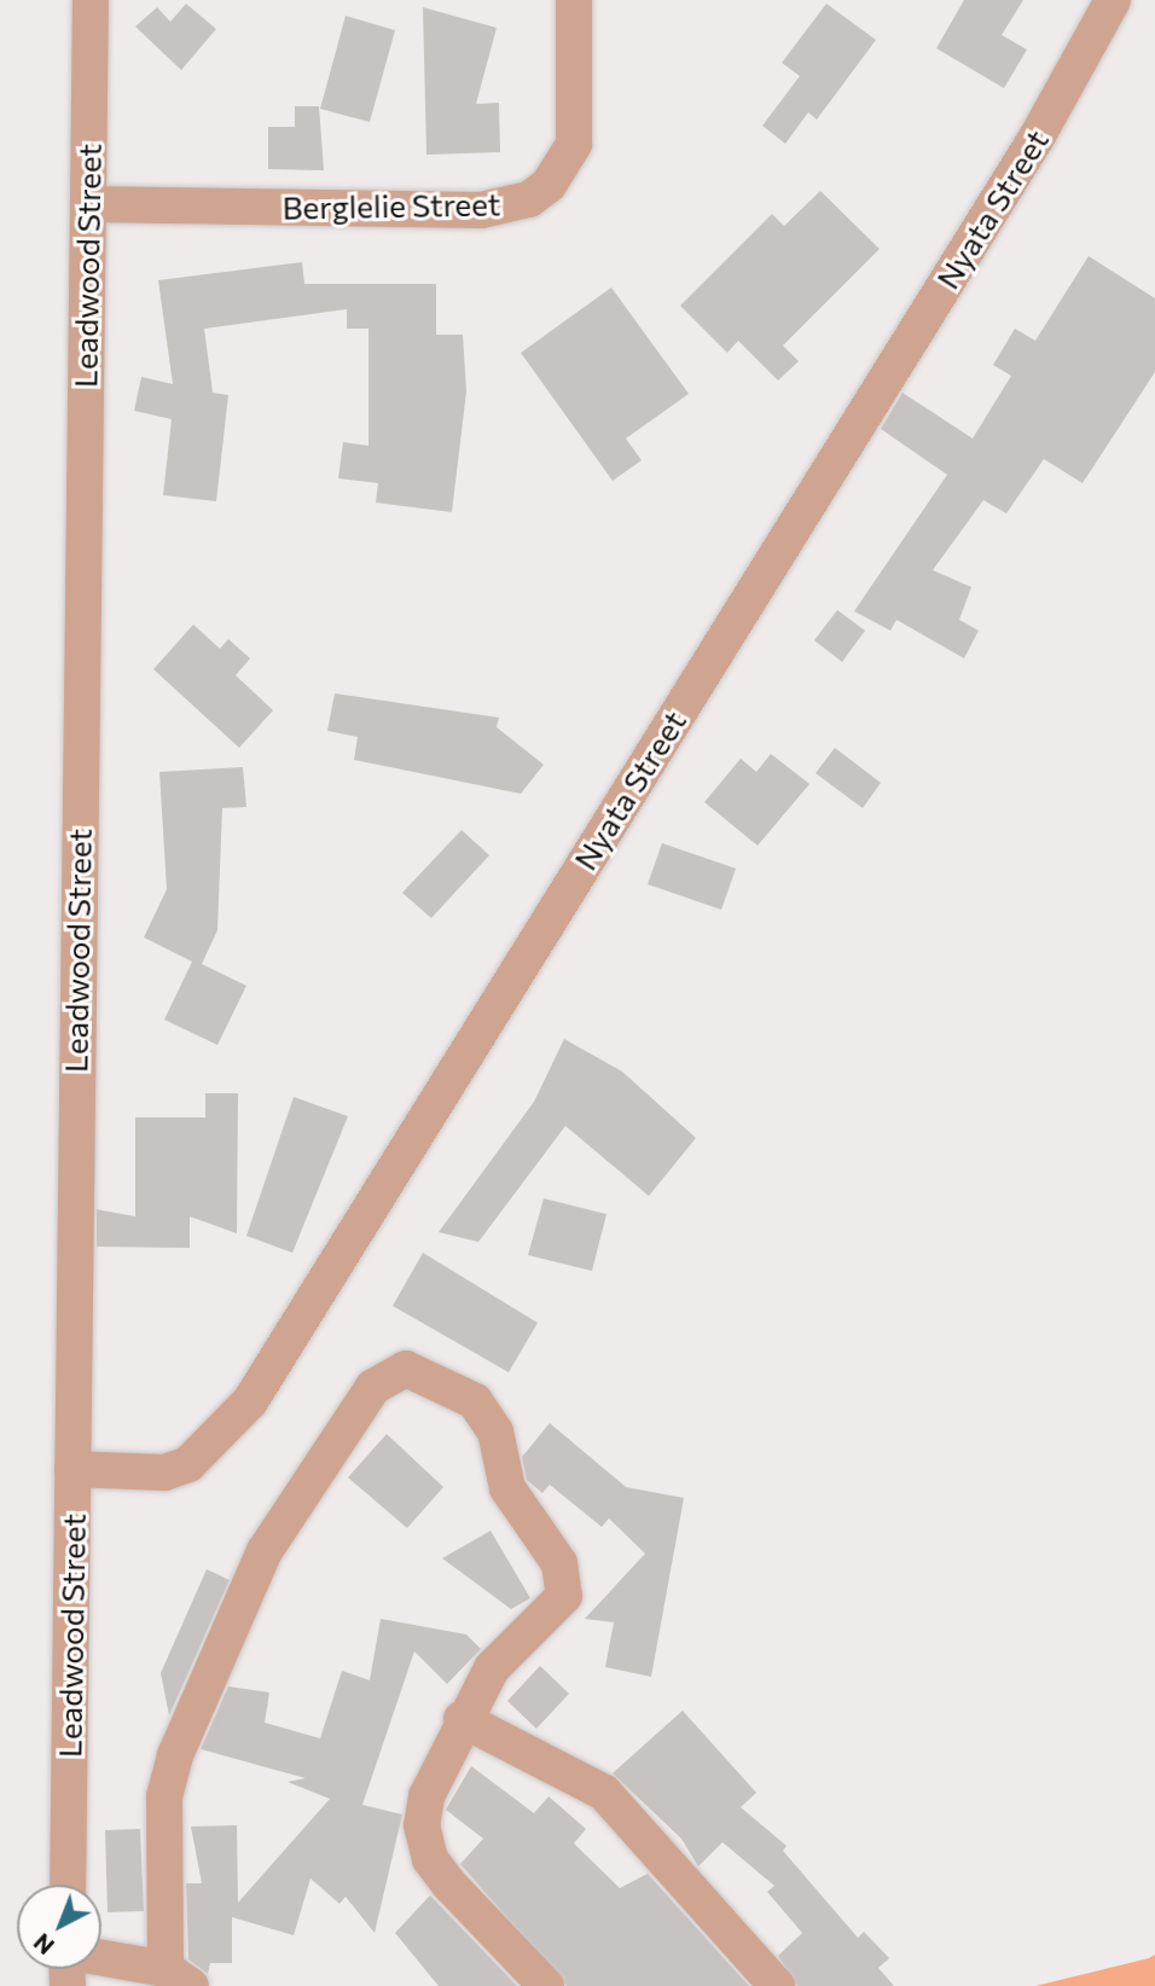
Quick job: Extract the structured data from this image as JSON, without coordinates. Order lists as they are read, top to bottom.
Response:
{
  "streets": {
    "street": ["Berglelie Street", "Nyata Street", "Leadwood Street"]
  },
  "crossings": [
    ["Berglelie Street", "Leadwood Street"],
    ["Nyata Street", "Leadwood Street"]
  ],
  "north": "bottom left"
}
